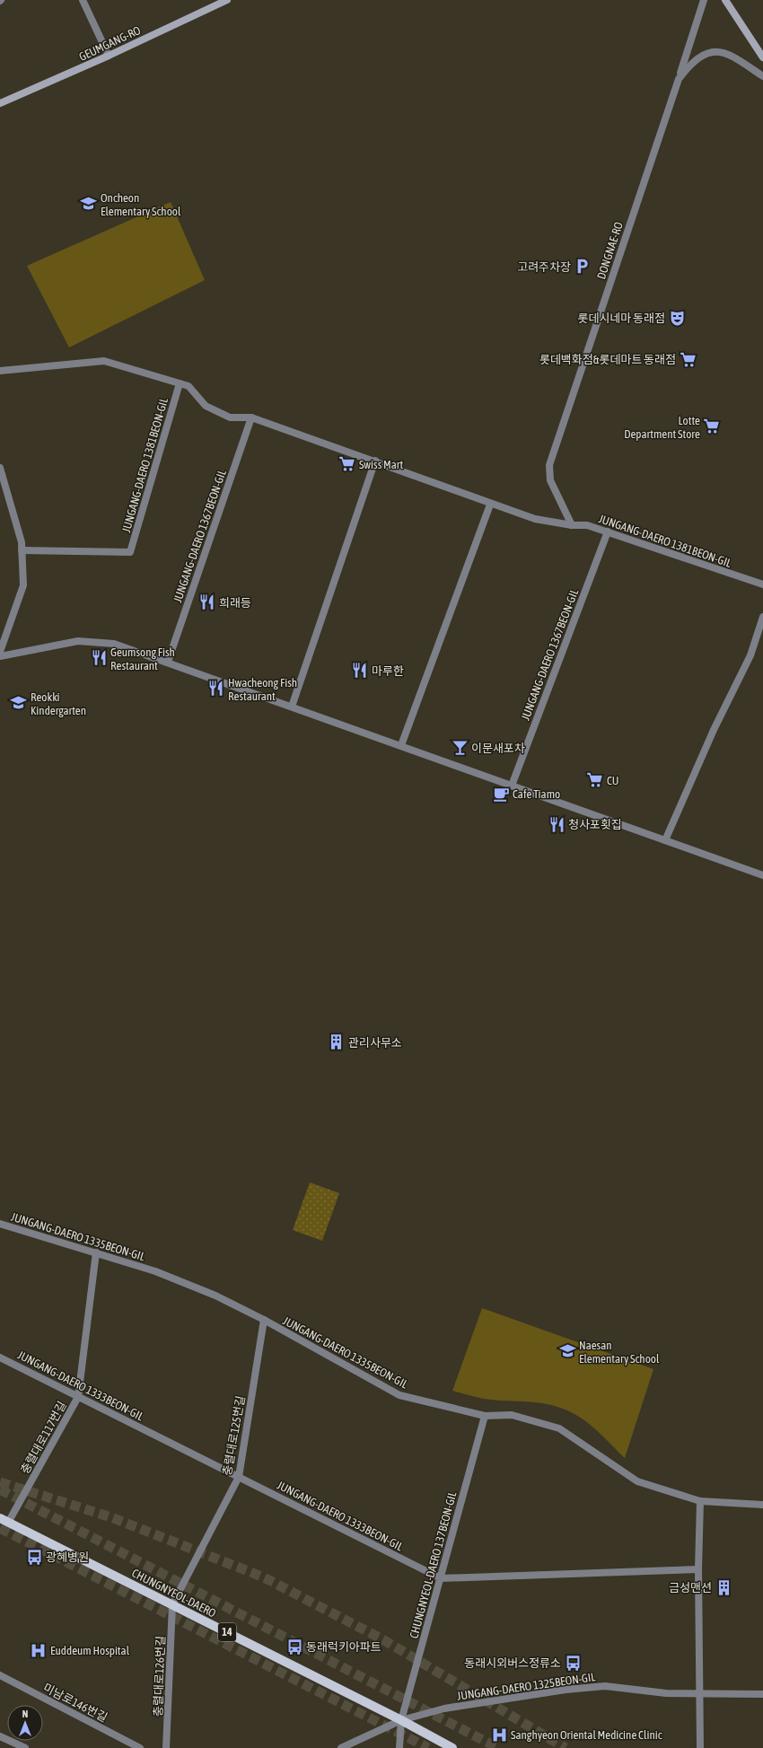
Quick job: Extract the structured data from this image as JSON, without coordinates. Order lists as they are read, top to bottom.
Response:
{
  "streets": {
    "main road": ["GEUMGANG-RO", "CHUNGNYEOL-DAERO", "14"],
    "street": [
      "DONGNAE-RO",
      "JUNGANG-DAERO 1381BEON-GIL",
      "JUNGANG-DAERO 1367BEON-GIL",
      "JUNGANG-DAERO 1335BEON-GIL",
      "JUNGANG-DAERO 1333BEON-GIL",
      "충렬대로125번길",
      "충렬대로117번길",
      "CHUNGNYEOL-DAERO 137BEON-GIL",
      "충렬대로126번길",
      "JUNGANG-DAERO 1325BEON-GIL",
      "미남로146번길"
    ]
  },
  "crossings": [
    ["DONGNAE-RO", "JUNGANG-DAERO 1381BEON-GIL"],
    ["JUNGANG-DAERO 1381BEON-GIL", "JUNGANG-DAERO 1367BEON-GIL"],
    ["JUNGANG-DAERO 1335BEON-GIL", "충렬대로125번길"],
    ["JUNGANG-DAERO 1335BEON-GIL", "충렬대로117번길"],
    ["JUNGANG-DAERO 1335BEON-GIL", "CHUNGNYEOL-DAERO 137BEON-GIL"],
    ["JUNGANG-DAERO 1333BEON-GIL", "충렬대로125번길"],
    ["JUNGANG-DAERO 1333BEON-GIL", "충렬대로117번길"],
    ["JUNGANG-DAERO 1333BEON-GIL", "CHUNGNYEOL-DAERO 137BEON-GIL"],
    ["충렬대로125번길", "CHUNGNYEOL-DAERO"],
    ["충렬대로125번길", "충렬대로126번길"],
    ["충렬대로117번길", "CHUNGNYEOL-DAERO"],
    ["CHUNGNYEOL-DAERO 137BEON-GIL", "CHUNGNYEOL-DAERO"],
    ["CHUNGNYEOL-DAERO 137BEON-GIL", "JUNGANG-DAERO 1325BEON-GIL"],
    ["CHUNGNYEOL-DAERO", "충렬대로126번길"],
    ["CHUNGNYEOL-DAERO", "JUNGANG-DAERO 1325BEON-GIL"]
  ],
  "places": {
    "school or university": ["Oncheon Elementary School", "Reokki Kindergarten", "Naesan Elementary School"],
    "parking": ["고려주차장"],
    "theatre": ["롯데시네마 동래점"],
    "supermarket": [
      "롯데백화점&롯데마트 동래점",
      "Lotte Department Store",
      "Swiss Mart",
      "CU"
    ],
    "restaurant": [
      "희래등",
      "Geumsong Fish Restaurant",
      "마루한",
      "Hwacheong Fish Restaurant",
      "청사포횟집"
    ],
    "bar": ["이문새포차"],
    "cafe": ["Cafe Tiamo"],
    "building": ["관리사무소", "금성맨션"],
    "bus stop": ["광혜병원", "동래럭키아파트", "동래시외버스정류소"],
    "hospital": ["Euddeum Hospital", "Sanghyeon Oriental Medicine Clinic"]
  },
  "north": "top"
}
